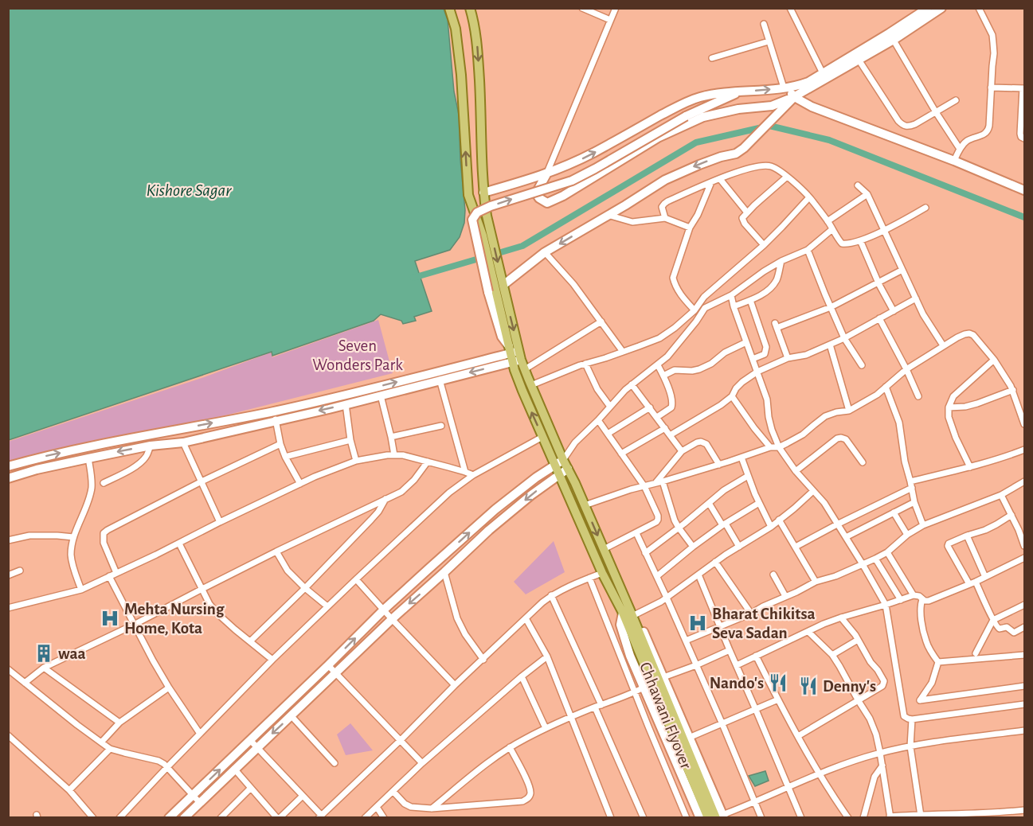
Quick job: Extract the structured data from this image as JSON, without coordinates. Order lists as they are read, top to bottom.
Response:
{
  "streets": {
    "main road": ["Chhawani Flyover"]
  },
  "water": ["Kishore Sagar"],
  "parks": ["Seven Wonders Park"],
  "places": {
    "hospital": ["Mehta Nursing Home, Kota", "Bharat Chikitsa Seva Sadan"],
    "building": ["waa"],
    "restaurant": ["Nando's", "Denny's"]
  }
}
